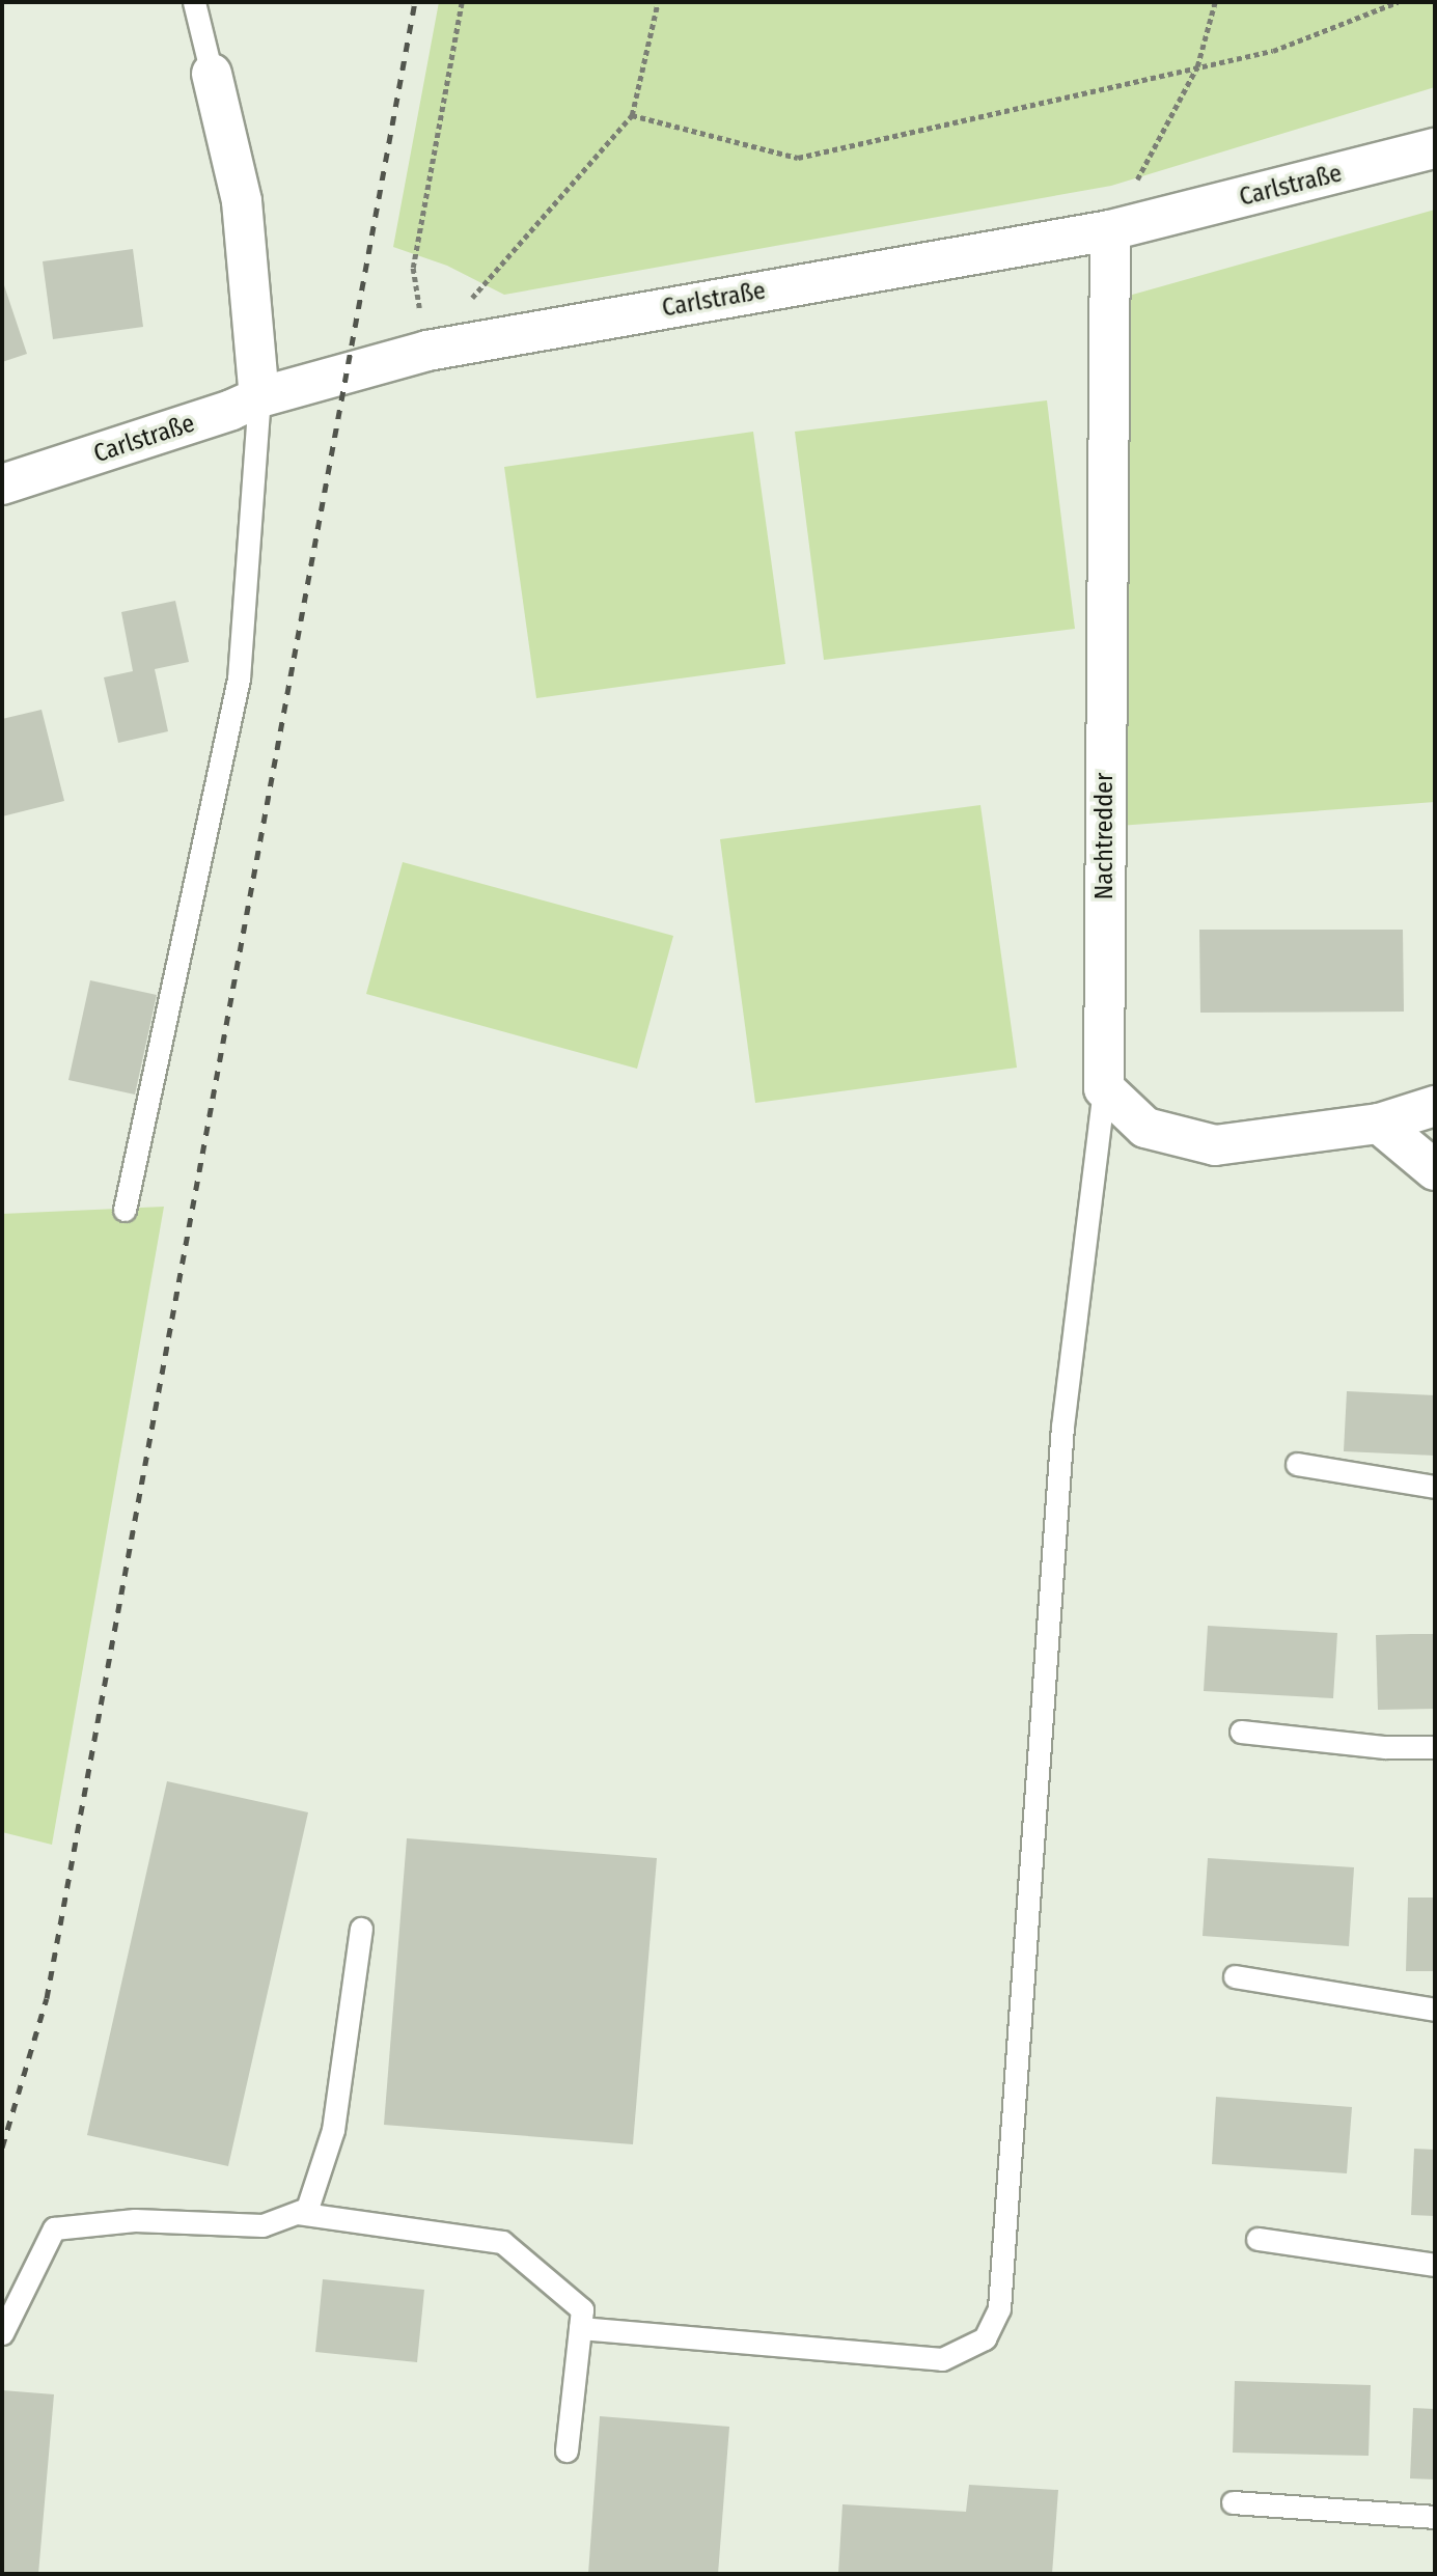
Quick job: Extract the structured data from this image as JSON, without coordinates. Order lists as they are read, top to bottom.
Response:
{
  "streets": {
    "street": ["Carlstraße", "Nachtredder"]
  },
  "crossings": [
    ["Carlstraße", "Nachtredder"]
  ]
}
